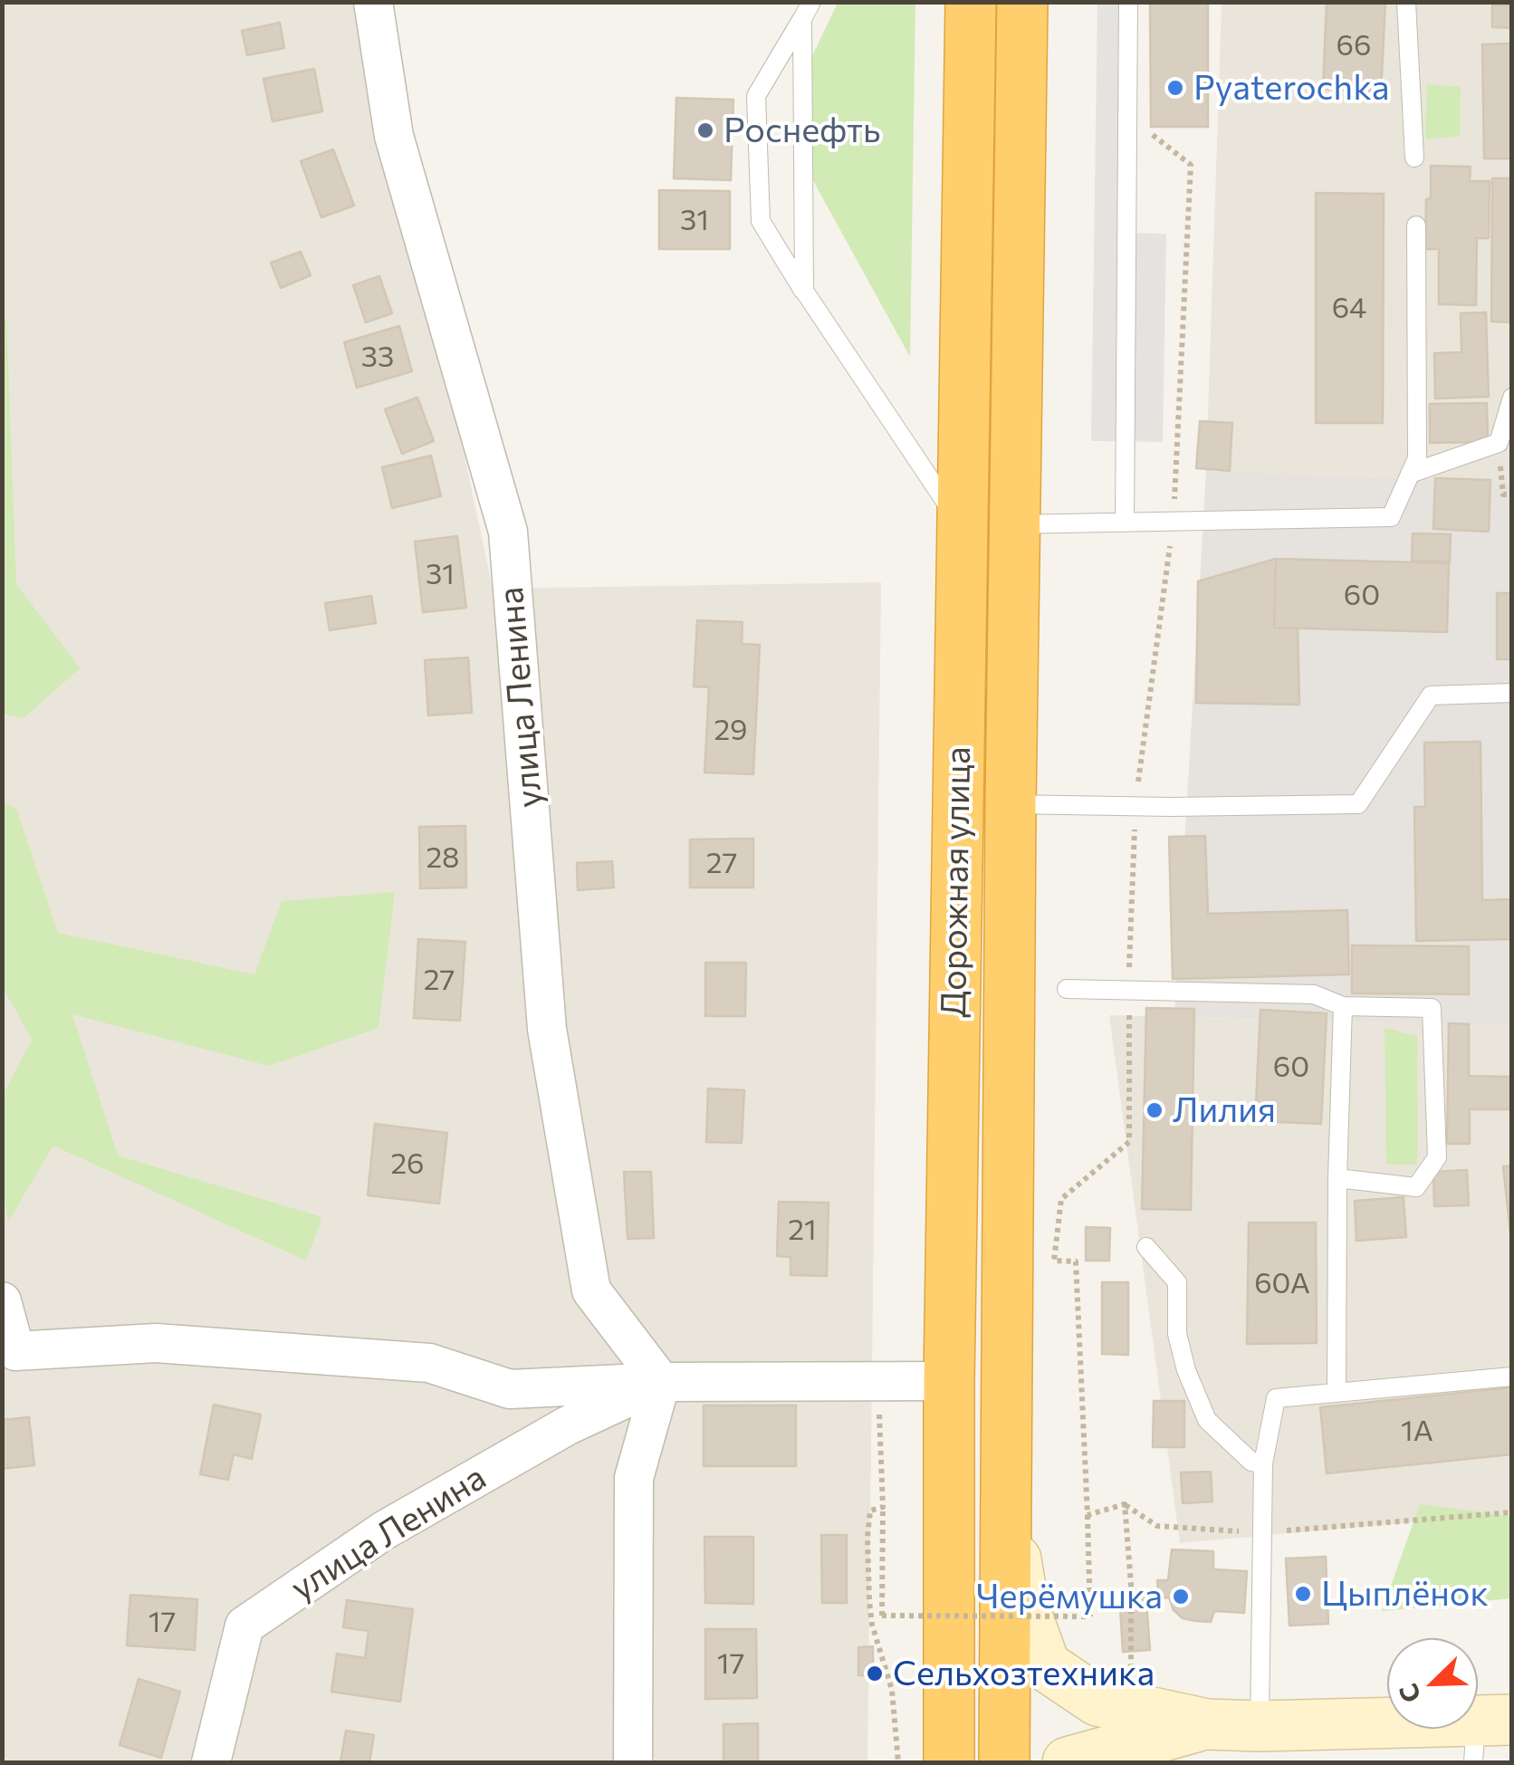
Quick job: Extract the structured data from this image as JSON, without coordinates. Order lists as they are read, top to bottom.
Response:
{
  "streets": {
    "highway": ["Дорожная улица"],
    "street": ["улица Ленина"]
  },
  "crossings": [
    ["улица Ленина", "Дорожная улица"]
  ],
  "places": [
    "Pyaterochka",
    "Роснефть",
    "Лилия",
    "Цыплёнок",
    "Черёмушка",
    "Сельхозтехника"
  ],
  "house_numbers": [
    "66",
    "31",
    "64",
    "33",
    "31",
    "60",
    "29",
    "28",
    "27",
    "27",
    "60",
    "26",
    "21",
    "60А",
    "1А",
    "17",
    "17"
  ],
  "north": "bottom left"
}
